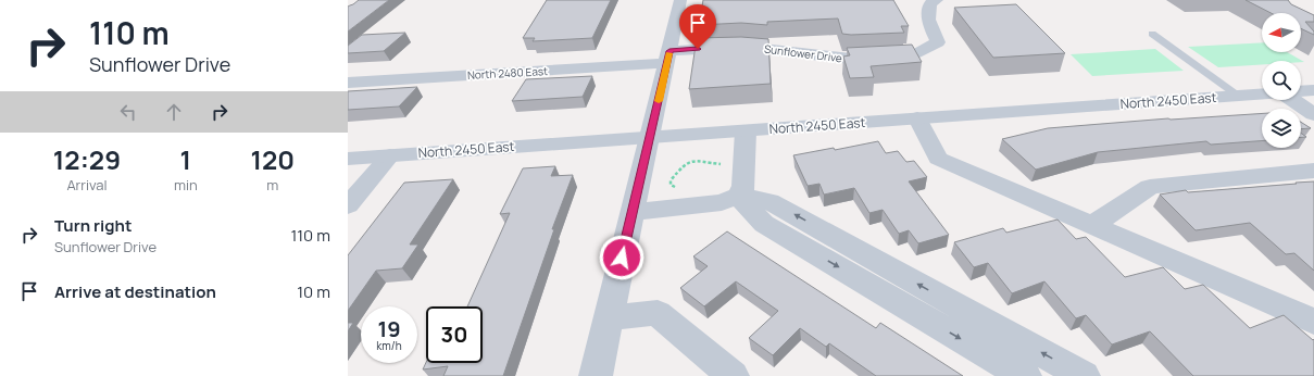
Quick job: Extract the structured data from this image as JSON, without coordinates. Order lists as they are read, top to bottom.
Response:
{
  "streets": {
    "street": ["Sunflower Drive", "North 2480 East", "North 2450 East"]
  },
  "crossings": [
    ["Sunflower Drive", "North 2480 East"]
  ],
  "north": "left",
  "page": {
    "turn": ["110 m", "Sunflower Drive"],
    "eta": [
      "12:29",
      "Arrival",
      "1",
      "min",
      "120",
      "m"
    ],
    "list": [
      {
        "name": "Turn right",
        "note": "Sunflower Drive",
        "value": "110 m"
      },
      {
        "name": "Arrive at destination",
        "value": "10 m"
      }
    ],
    "speed": "19 km/h",
    "limit": "30"
  }
}
